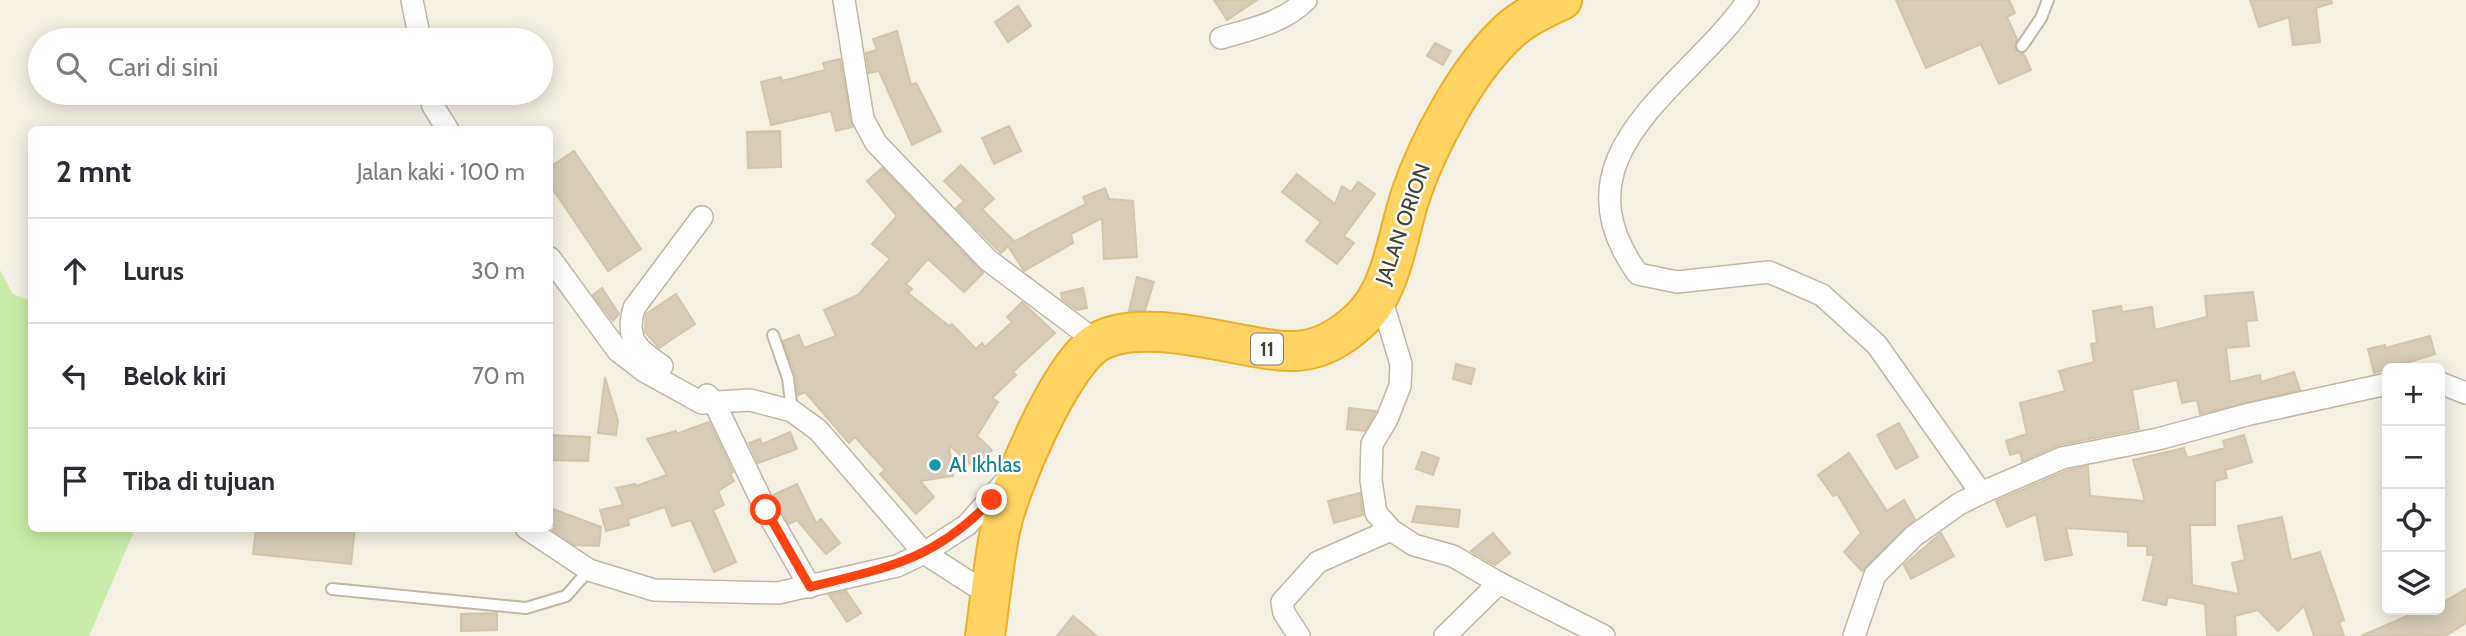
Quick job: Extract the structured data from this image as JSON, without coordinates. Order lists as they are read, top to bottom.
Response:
{
  "streets": {
    "highway": ["JALAN ORION", "11"]
  },
  "places": ["Al Ikhlas"],
  "page": {
    "search": "Cari di sini",
    "heading": ["2 mnt", "Jalan kaki · 100 m"],
    "list": [
      ["Lurus", "30 m"],
      ["Belok kiri", "70 m"],
      "Tiba di tujuan"
    ],
    "map_buttons": ["+", "−"]
  }
}
